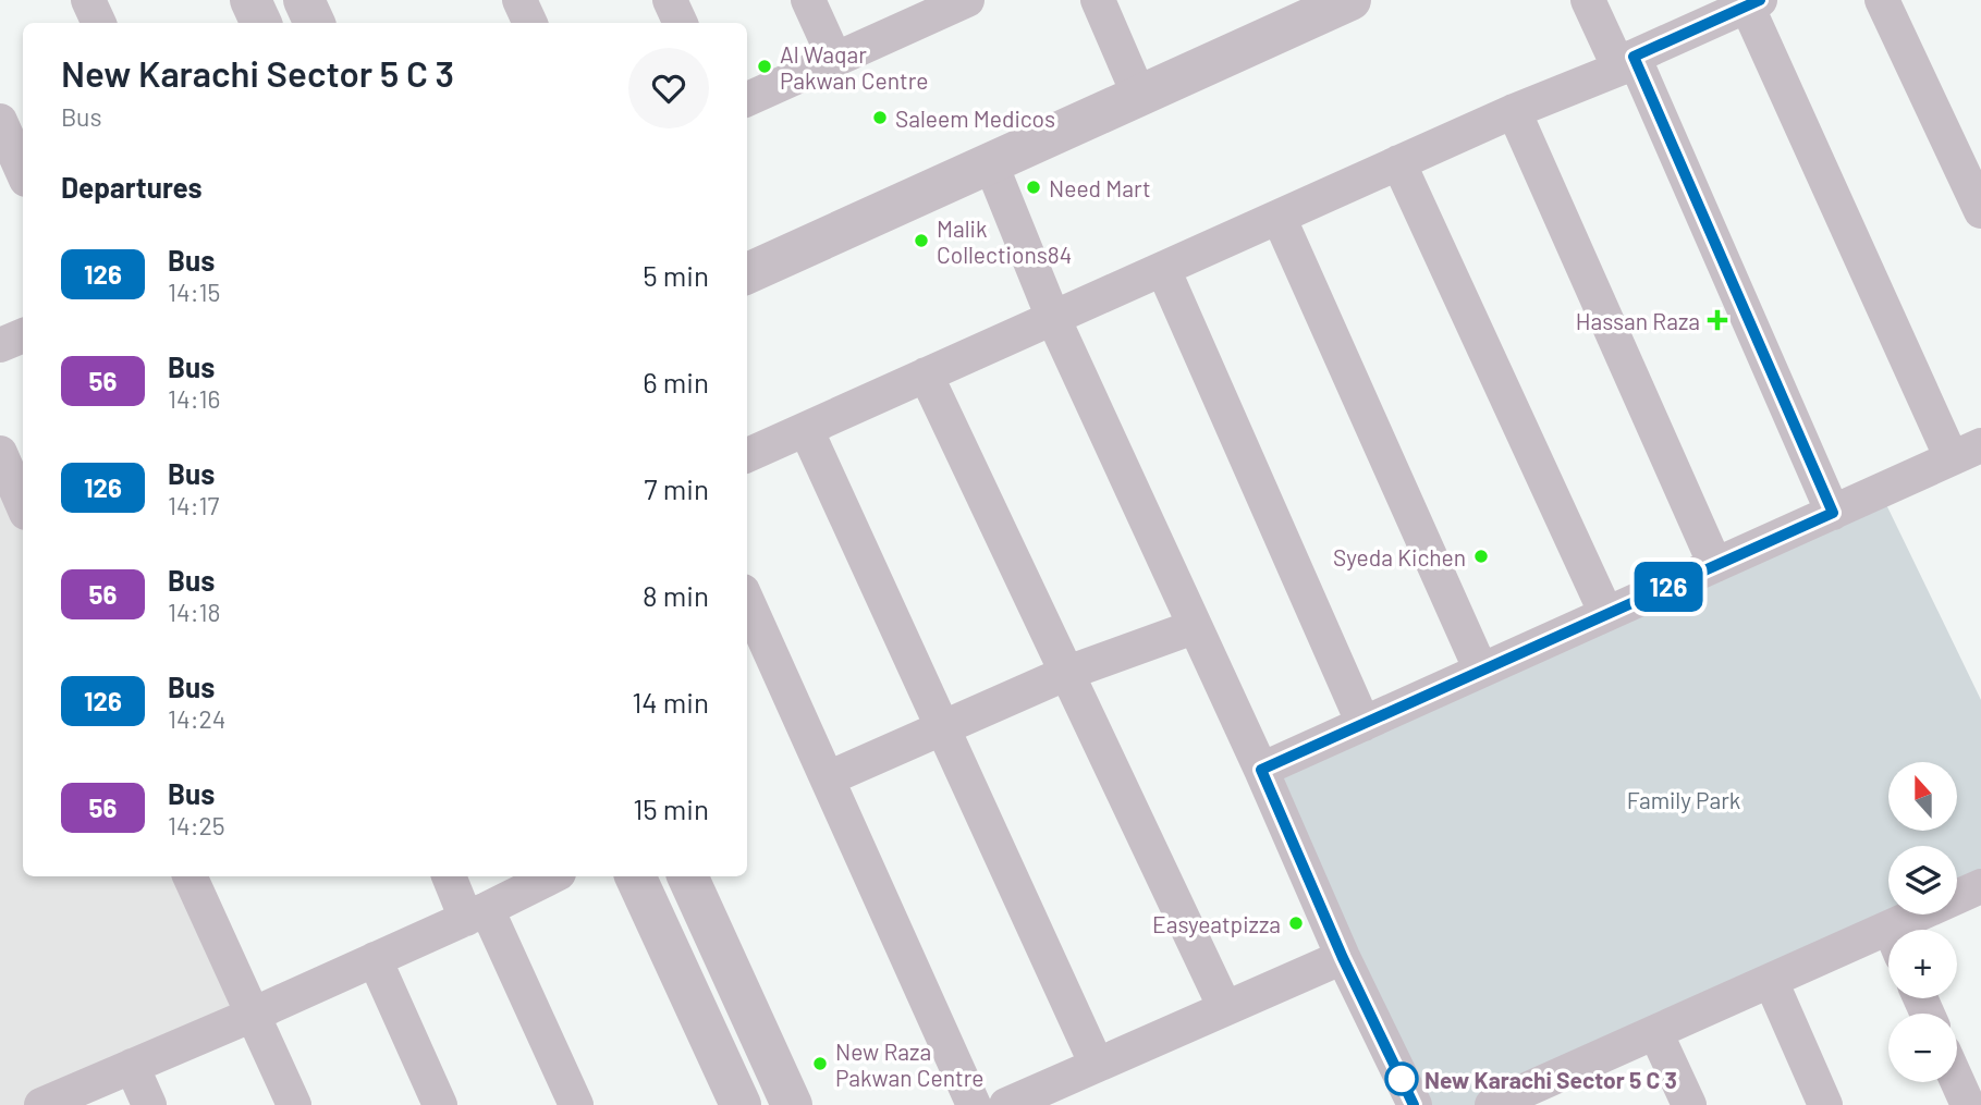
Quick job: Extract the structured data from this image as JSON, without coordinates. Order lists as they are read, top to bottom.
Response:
{
  "parks": ["Family Park"],
  "places": {
    "other": [
      "Al Waqar Pakwan Centre",
      "Saleem Medicos",
      "Need Mart",
      "Malik Collections84",
      "Syeda Kichen",
      "Easyeatpizza",
      "New Raza Pakwan Centre",
      "New Karachi Sector 5 C 3"
    ],
    "health": ["Hassan Raza"]
  },
  "lines": ["bus line 126"],
  "north": "top",
  "page": {
    "on_map": "126",
    "heading": [
      ["New Karachi Sector 5 C 3", "Bus"],
      "Departures"
    ],
    "list": [
      {
        "mark": "126",
        "name": "Bus",
        "note": "14:15",
        "value": "5 min"
      },
      {
        "mark": "56",
        "name": "Bus",
        "note": "14:16",
        "value": "6 min"
      },
      {
        "mark": "126",
        "name": "Bus",
        "note": "14:17",
        "value": "7 min"
      },
      {
        "mark": "56",
        "name": "Bus",
        "note": "14:18",
        "value": "8 min"
      },
      {
        "mark": "126",
        "name": "Bus",
        "note": "14:24",
        "value": "14 min"
      },
      {
        "mark": "56",
        "name": "Bus",
        "note": "14:25",
        "value": "15 min"
      }
    ],
    "map_buttons": ["+", "−"]
  }
}
